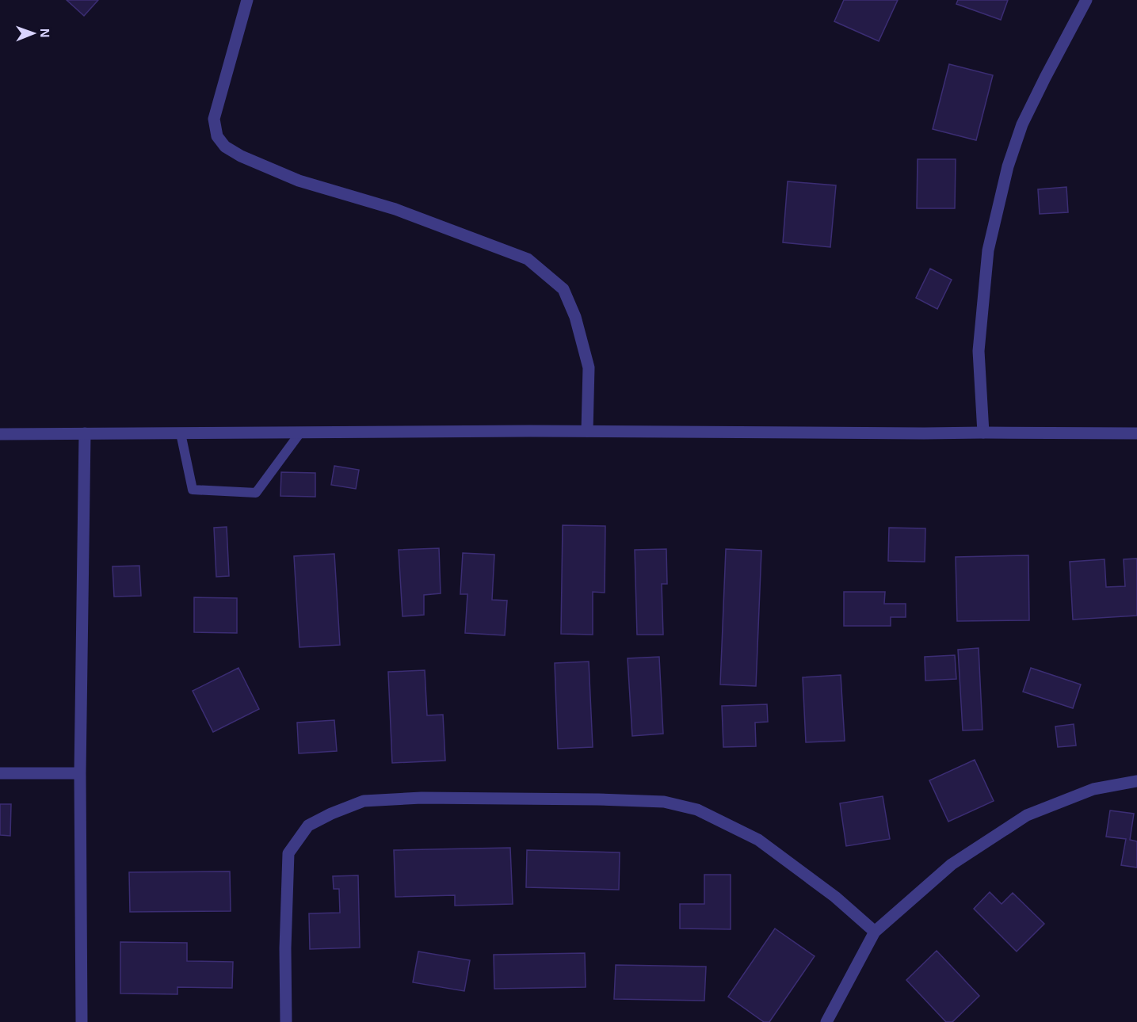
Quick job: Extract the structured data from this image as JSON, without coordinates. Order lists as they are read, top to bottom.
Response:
{
  "north": "right"
}
